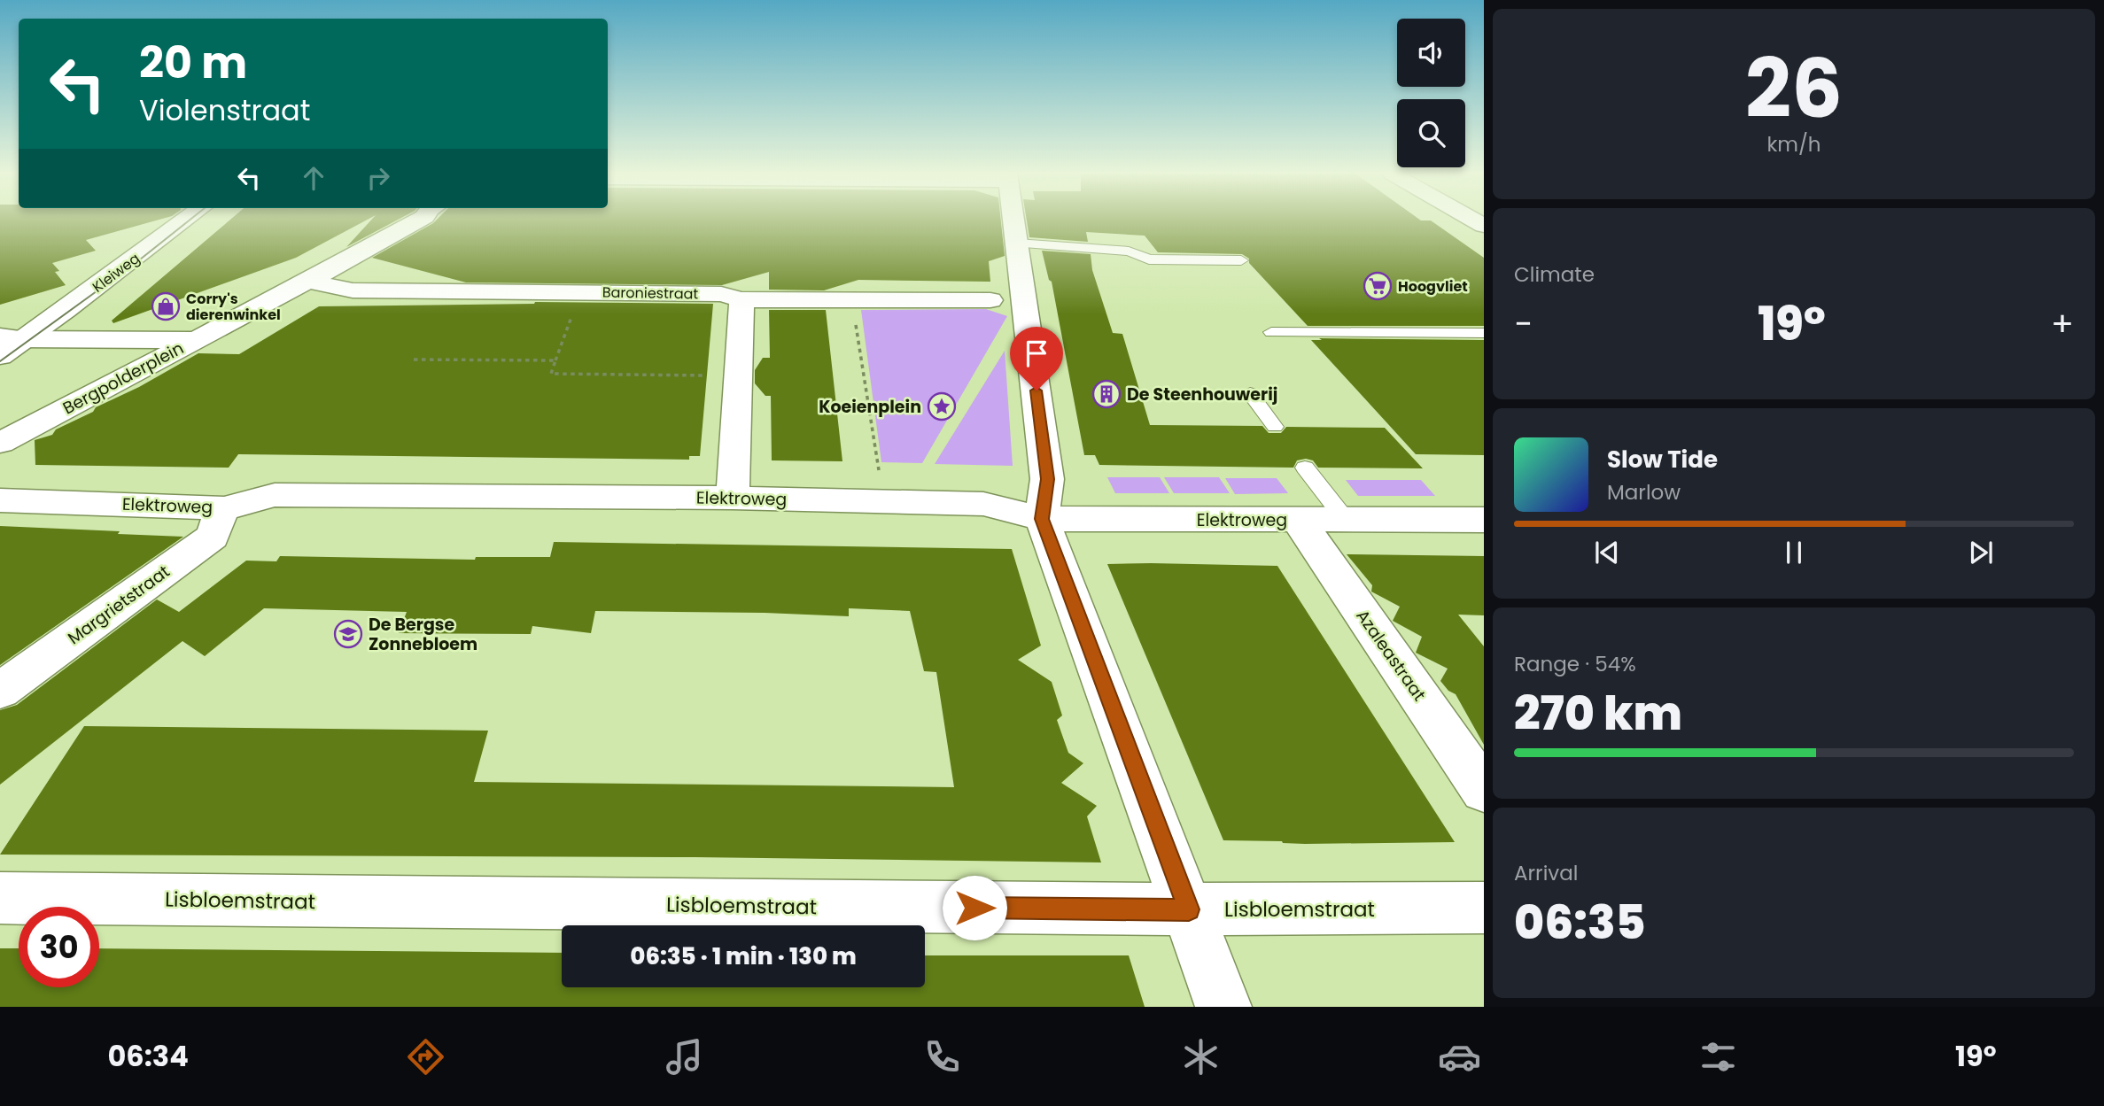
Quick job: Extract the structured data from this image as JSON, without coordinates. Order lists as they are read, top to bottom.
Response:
{
  "streets": {
    "street": [
      "Kleiweg",
      "Baroniestraat",
      "Bergpolderplein",
      "Elektroweg",
      "Margrietstraat",
      "Azaleastraat",
      "Lisbloemstraat"
    ]
  },
  "crossings": [
    ["Kleiweg", "Bergpolderplein"],
    ["Elektroweg", "Margrietstraat"],
    ["Elektroweg", "Azaleastraat"]
  ],
  "places": {
    "supermarket": ["Hoogvliet"],
    "shop": ["Corry's dierenwinkel"],
    "building": ["De Steenhouwerij"],
    "place": ["Koeienplein"],
    "school or university": ["De Bergse Zonnebloem"]
  },
  "page": {
    "tile": [
      ["26", "km/h"],
      "Climate",
      ["Range · 54%", "270 km"],
      ["Arrival", "06:35"]
    ],
    "turn": ["20 m", "Violenstraat"],
    "heat": ["−", "19°", "+"],
    "song": ["Slow Tide", "Marlow"],
    "limit": "30",
    "trip": "06:35 · 1 min · 130 m",
    "tabs": ["06:34", "19°"]
  }
}
